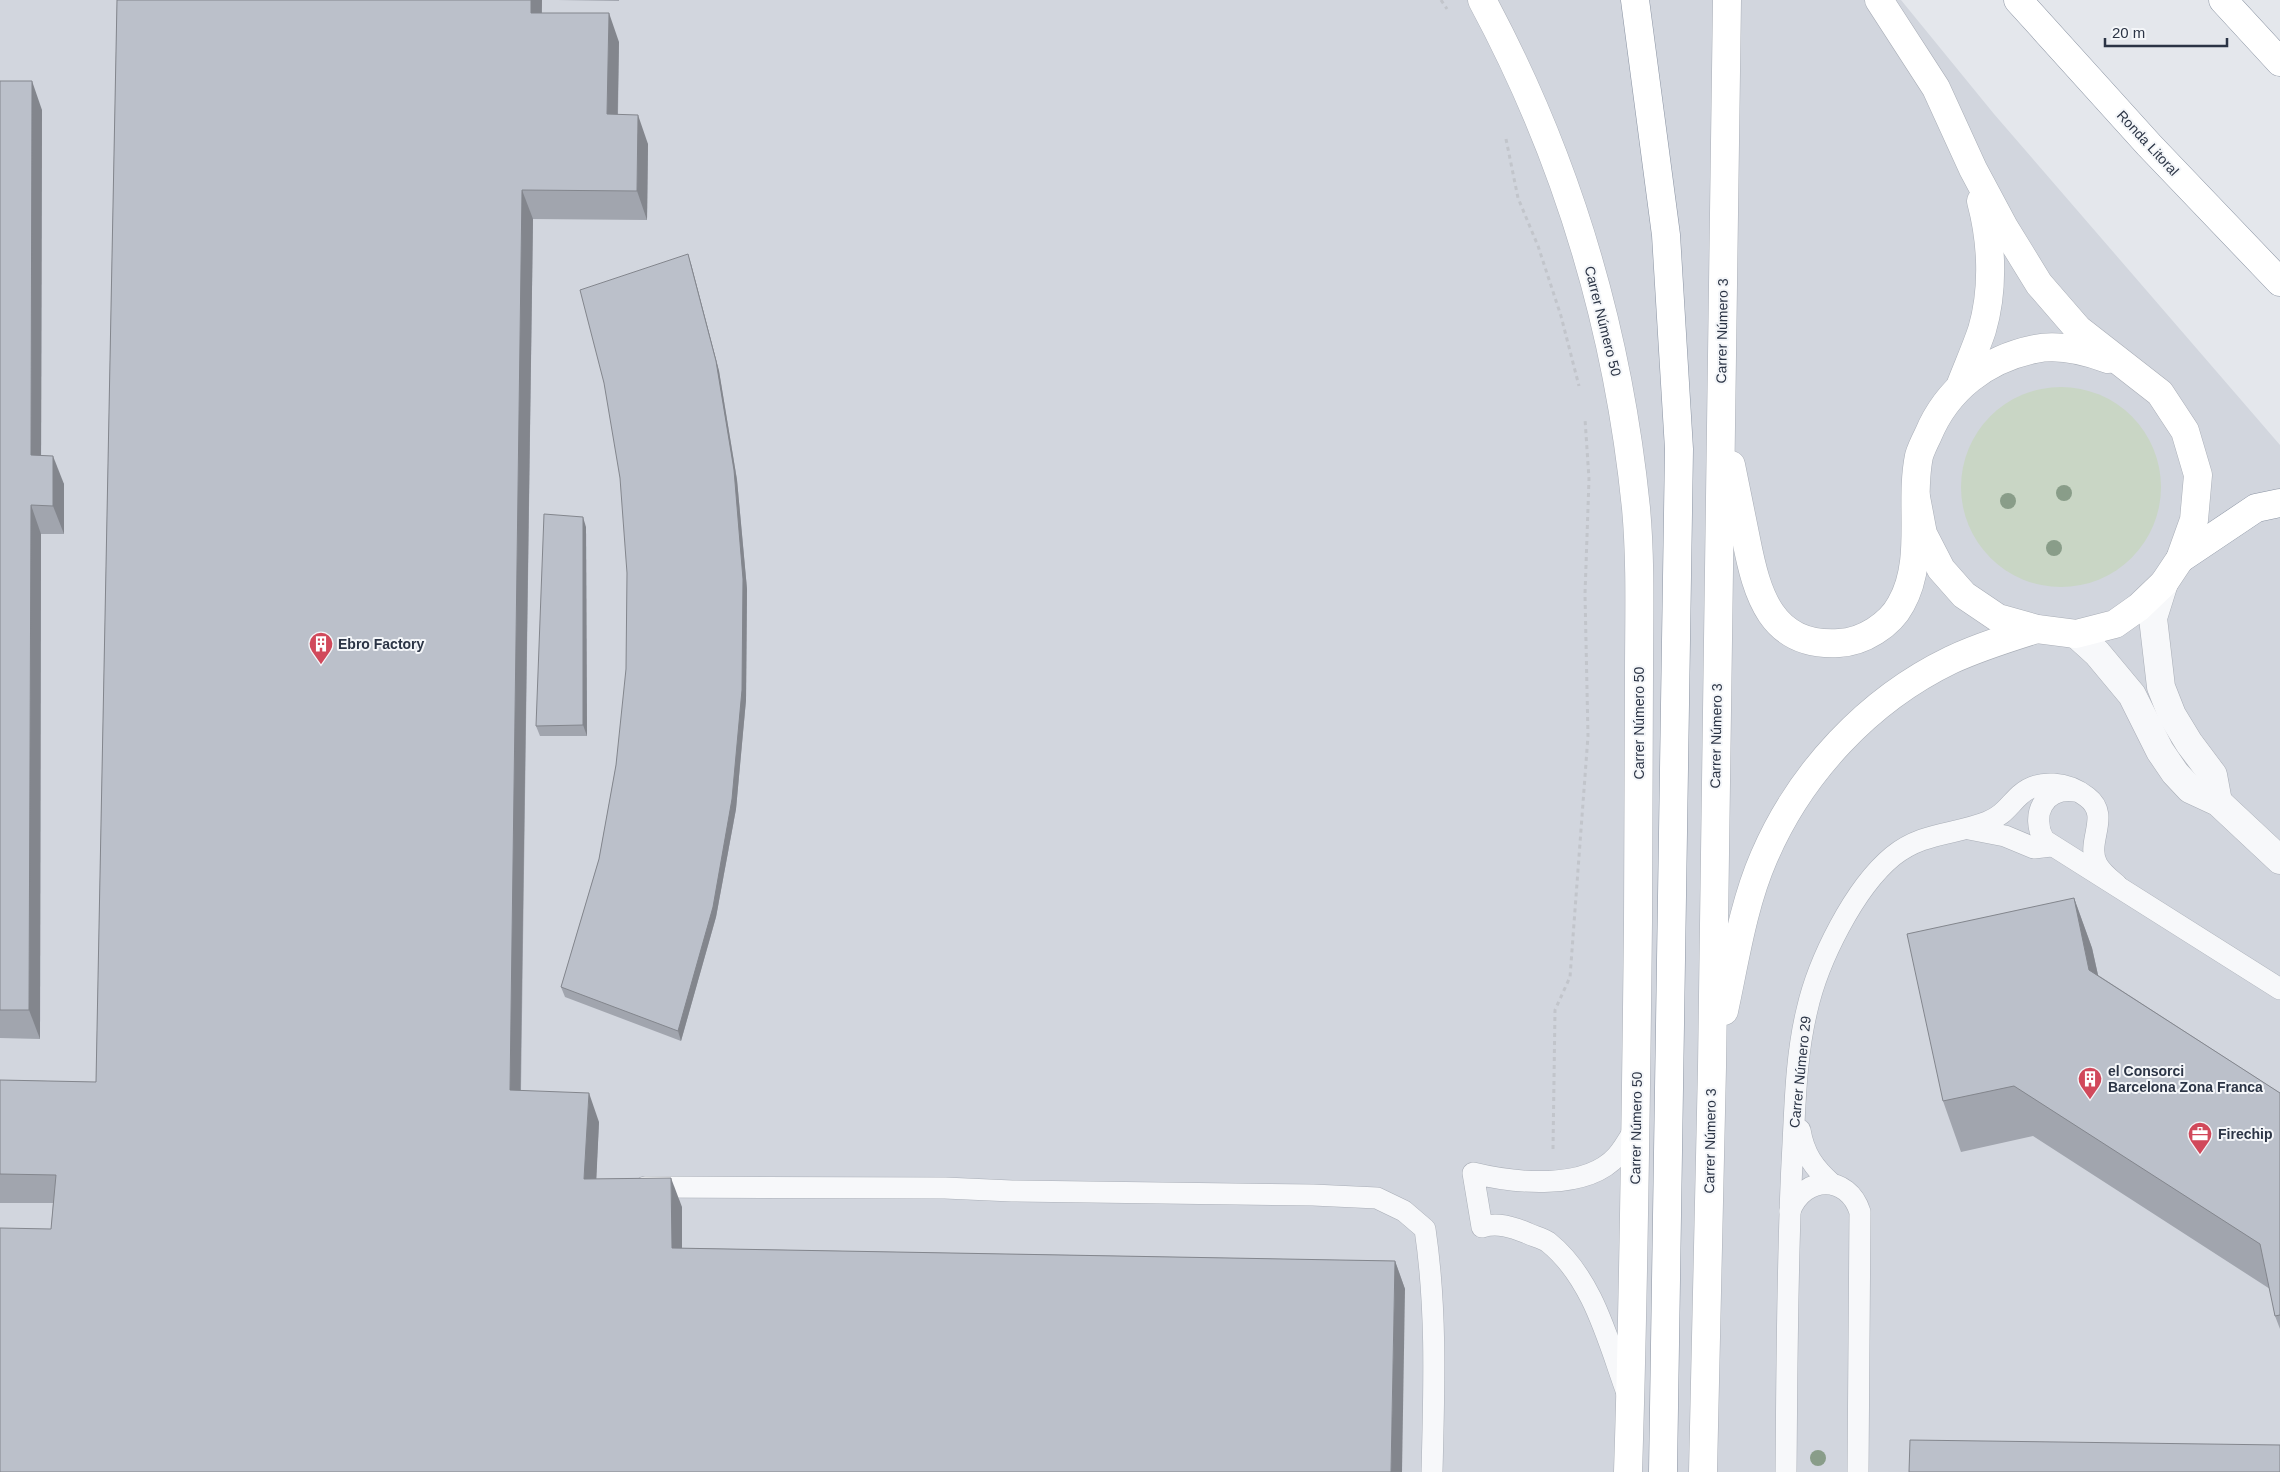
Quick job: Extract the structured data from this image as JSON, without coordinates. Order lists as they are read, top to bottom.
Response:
{
  "streets": {
    "main road": ["Ronda Litoral", "Carrer Número 50", "Carrer Número 3"],
    "lane": ["Carrer Número 29"]
  },
  "places": {
    "building": ["Ebro Factory", "el Consorci Barcelona Zona Franca"],
    "office": ["Firechip"]
  },
  "scale_bar": "20 m"
}
